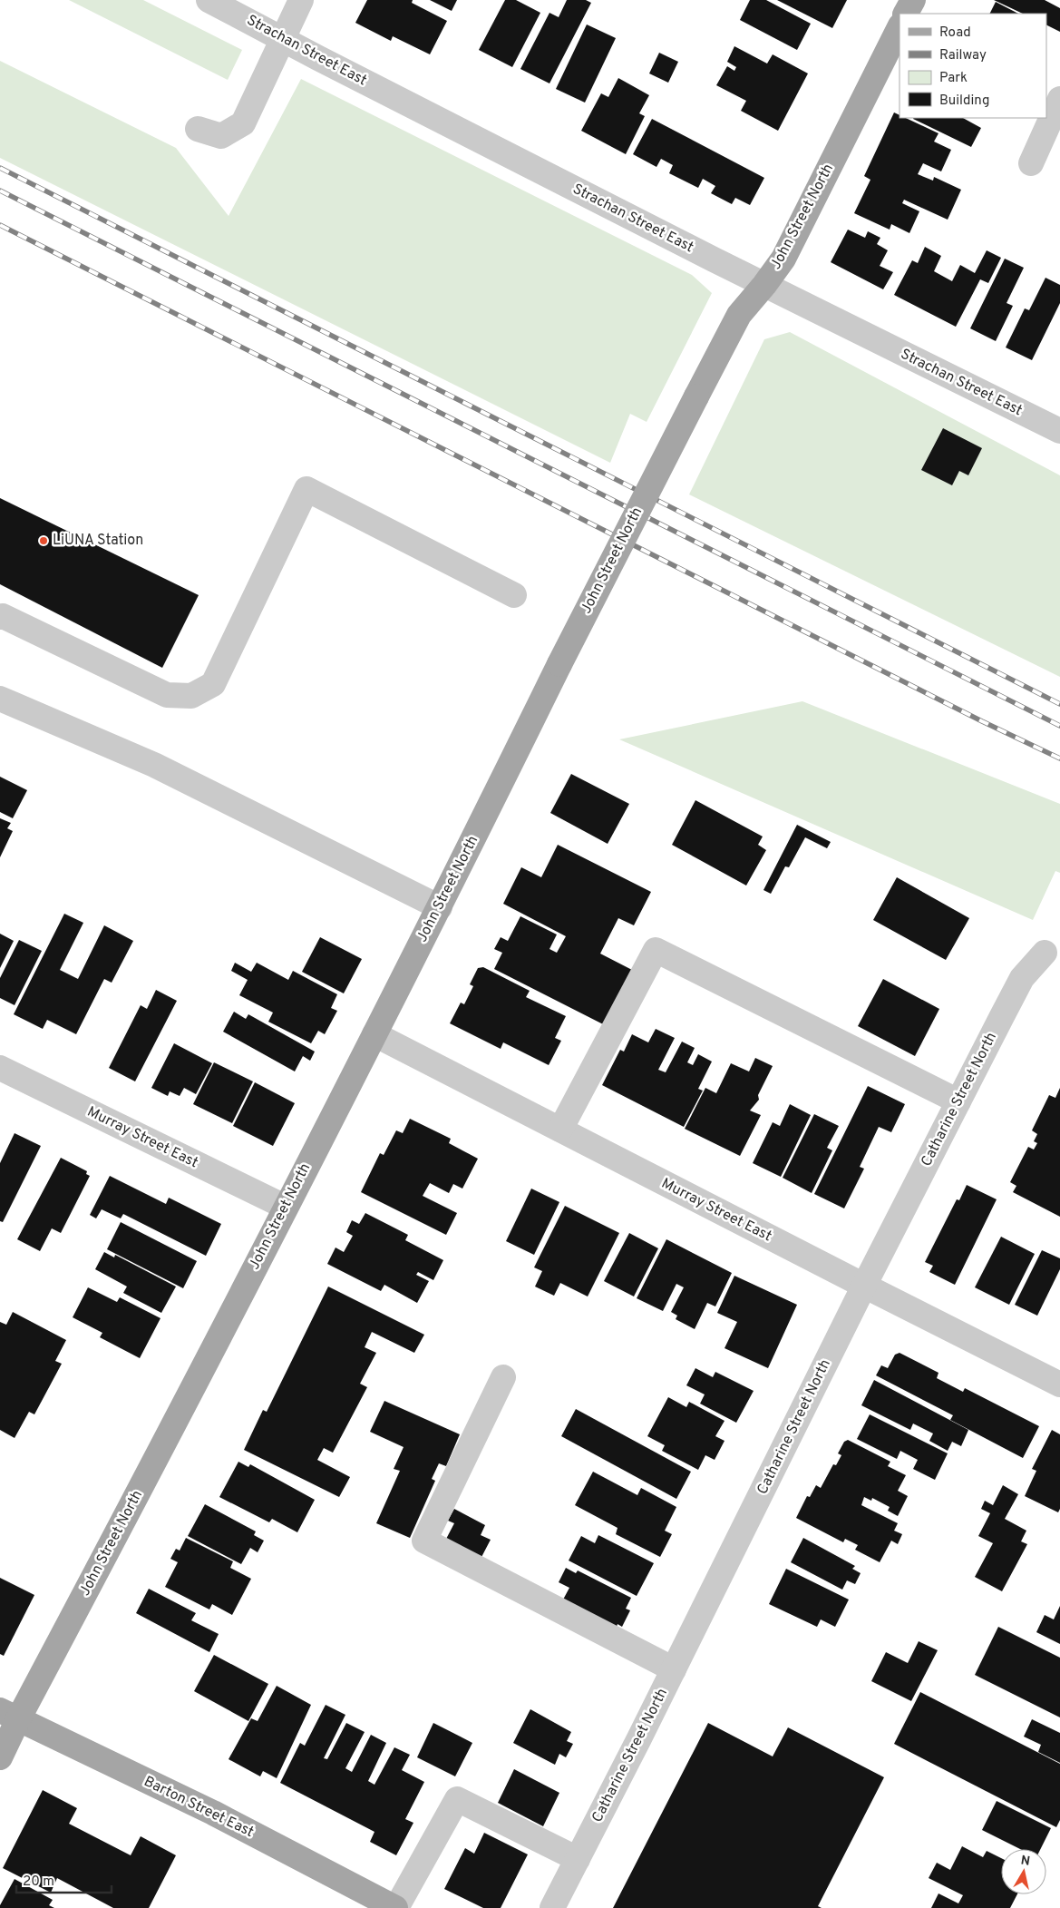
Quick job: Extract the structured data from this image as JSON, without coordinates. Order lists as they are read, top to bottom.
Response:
{
  "streets": {
    "main road": ["John Street North", "Barton Street East"],
    "street": ["Strachan Street East", "Catharine Street North", "Murray Street East"]
  },
  "crossings": [
    ["Strachan Street East", "John Street North"],
    ["John Street North", "Murray Street East"],
    ["John Street North", "Barton Street East"],
    ["Catharine Street North", "Murray Street East"]
  ],
  "places": ["LiUNA Station"],
  "legend": [
    "Road",
    "Railway",
    "Park",
    "Building"
  ],
  "scale_bar": "20 m",
  "north": "top"
}
